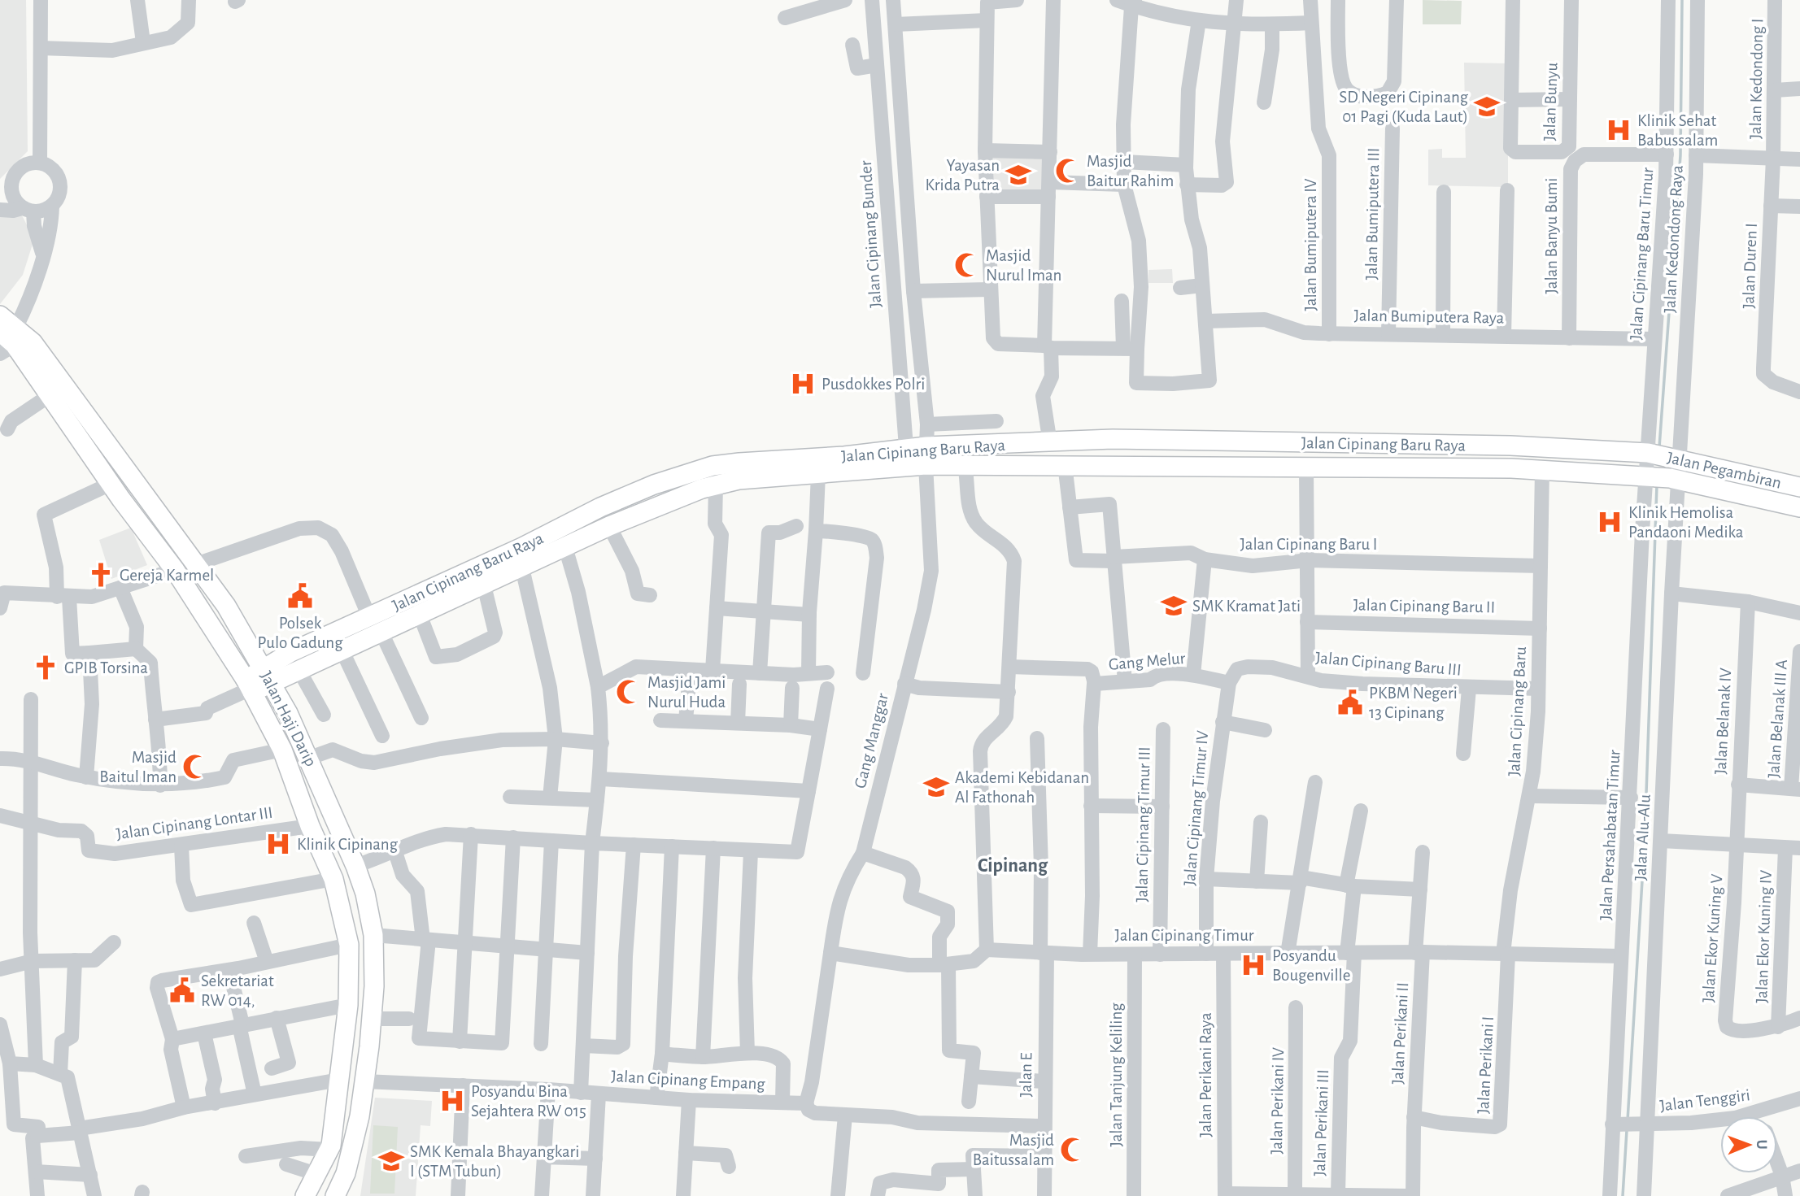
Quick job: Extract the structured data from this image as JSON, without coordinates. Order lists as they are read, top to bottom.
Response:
{
  "streets": {
    "main road": ["Jalan Cipinang Baru Raya", "Jalan Pegambiran", "Jalan Haji Darip"],
    "street": [
      "Jalan Kedondong I",
      "Jalan Bunyu",
      "Jalan Bumiputera III",
      "Jalan Cipinang Bunder",
      "Jalan Banyu Bumi",
      "Jalan Kedondong Raya",
      "Jalan Bumiputera IV",
      "Jalan Cipinang Baru Timur",
      "Jalan Duren I",
      "Jalan Bumiputera Raya",
      "Jalan Cipinang Baru I",
      "Jalan Cipinang Baru II",
      "Gang Melur",
      "Jalan Cipinang Baru III",
      "Jalan Cipinang Baru",
      "Jalan Belanak III A",
      "Jalan Belanak IV",
      "Gang Manggar",
      "Jalan Cipinang Timur IV",
      "Jalan Cipinang Lontar III",
      "Jalan Cipinang Timur III",
      "Jalan Persahabatan Timur",
      "Jalan Alu-Alu",
      "Jalan Cipinang Timur",
      "Jalan Ekor Kuning IV",
      "Jalan Ekor Kuning V",
      "Jalan Perikani II",
      "Jalan Perikani I",
      "Jalan E",
      "Jalan Tanjung Keliling",
      "Jalan Perikani Raya",
      "Jalan Cipinang Empang",
      "Jalan Tenggiri",
      "Jalan Perikani IV",
      "Jalan Perikani III"
    ]
  },
  "crossings": [
    ["Jalan Kedondong I", "Jalan Duren I"],
    ["Jalan Bumiputera III", "Jalan Bumiputera Raya"],
    ["Jalan Cipinang Bunder", "Jalan Cipinang Baru Raya"],
    ["Jalan Cipinang Bunder", "Gang Manggar"],
    ["Jalan Banyu Bumi", "Jalan Cipinang Baru Timur"],
    ["Jalan Banyu Bumi", "Jalan Bumiputera Raya"],
    ["Jalan Kedondong Raya", "Jalan Cipinang Baru Timur"],
    ["Jalan Kedondong Raya", "Jalan Cipinang Baru Raya"],
    ["Jalan Kedondong Raya", "Jalan Pegambiran"],
    ["Jalan Kedondong Raya", "Jalan Persahabatan Timur"],
    ["Jalan Kedondong Raya", "Jalan Alu-Alu"],
    ["Jalan Bumiputera IV", "Jalan Bumiputera Raya"],
    ["Jalan Cipinang Baru Timur", "Jalan Bumiputera Raya"],
    ["Jalan Cipinang Baru Timur", "Jalan Cipinang Baru Raya"],
    ["Jalan Cipinang Baru Timur", "Jalan Pegambiran"],
    ["Jalan Cipinang Baru Timur", "Jalan Persahabatan Timur"],
    ["Jalan Cipinang Baru Timur", "Jalan Alu-Alu"],
    ["Jalan Cipinang Baru Raya", "Jalan Pegambiran"],
    ["Jalan Cipinang Baru Raya", "Jalan Cipinang Baru"],
    ["Jalan Cipinang Baru Raya", "Jalan Haji Darip"],
    ["Jalan Cipinang Baru Raya", "Gang Manggar"],
    ["Jalan Cipinang Baru Raya", "Jalan Persahabatan Timur"],
    ["Jalan Cipinang Baru Raya", "Jalan Alu-Alu"],
    ["Jalan Pegambiran", "Jalan Persahabatan Timur"],
    ["Jalan Pegambiran", "Jalan Alu-Alu"],
    ["Jalan Cipinang Baru I", "Jalan Cipinang Baru"],
    ["Jalan Cipinang Baru II", "Jalan Cipinang Baru"],
    ["Gang Melur", "Jalan Cipinang Timur IV"],
    ["Jalan Cipinang Baru III", "Jalan Cipinang Baru"],
    ["Jalan Cipinang Baru III", "Jalan Cipinang Timur IV"],
    ["Jalan Cipinang Baru", "Jalan Cipinang Timur"],
    ["Jalan Cipinang Baru", "Jalan Perikani I"],
    ["Jalan Haji Darip", "Jalan Cipinang Lontar III"],
    ["Jalan Haji Darip", "Jalan Cipinang Empang"],
    ["Jalan Belanak IV", "Jalan Ekor Kuning V"],
    ["Jalan Cipinang Timur IV", "Jalan Cipinang Timur"],
    ["Jalan Cipinang Timur III", "Jalan Cipinang Timur"],
    ["Jalan Persahabatan Timur", "Jalan Alu-Alu"],
    ["Jalan Persahabatan Timur", "Jalan Cipinang Timur"],
    ["Jalan Persahabatan Timur", "Jalan Tenggiri"],
    ["Jalan Alu-Alu", "Jalan Tenggiri"],
    ["Jalan Cipinang Timur", "Jalan Perikani II"],
    ["Jalan Cipinang Timur", "Jalan Perikani I"],
    ["Jalan Cipinang Timur", "Jalan E"],
    ["Jalan Cipinang Timur", "Jalan Tanjung Keliling"],
    ["Jalan Cipinang Timur", "Jalan Perikani Raya"],
    ["Jalan Cipinang Timur", "Jalan Perikani III"],
    ["Jalan Ekor Kuning IV", "Jalan Ekor Kuning V"],
    ["Jalan Perikani II", "Jalan Perikani I"]
  ],
  "districts": ["Cipinang"],
  "places": {
    "school or university": [
      "SD Negeri Cipinang 01 Pagi (Kuda Laut)",
      "Yayasan Krida Putra",
      "SMK Kramat Jati",
      "Akademi Kebidanan Al Fathonah",
      "SMK Kemala Bhayangkari I (STM Tubun)"
    ],
    "hospital": [
      "Klinik Sehat Babussalam",
      "Pusdokkes Polri",
      "Klinik Hemolisa Pandaoni Medika",
      "Klinik Cipinang",
      "Posyandu Bougenville",
      "Posyandu Bina Sejahtera RW 015"
    ],
    "mosque": [
      "Masjid Baitur Rahim",
      "Masjid Nurul Iman",
      "Masjid Jami Nurul Huda",
      "Masjid Baitul Iman",
      "Masjid Baitussalam"
    ],
    "church": ["Gereja Karmel", "GPIB Torsina"],
    "public building": ["Polsek Pulo Gadung", "PKBM Negeri 13 Cipinang", "Sekretariat RW 014,"]
  },
  "north": "right"
}
